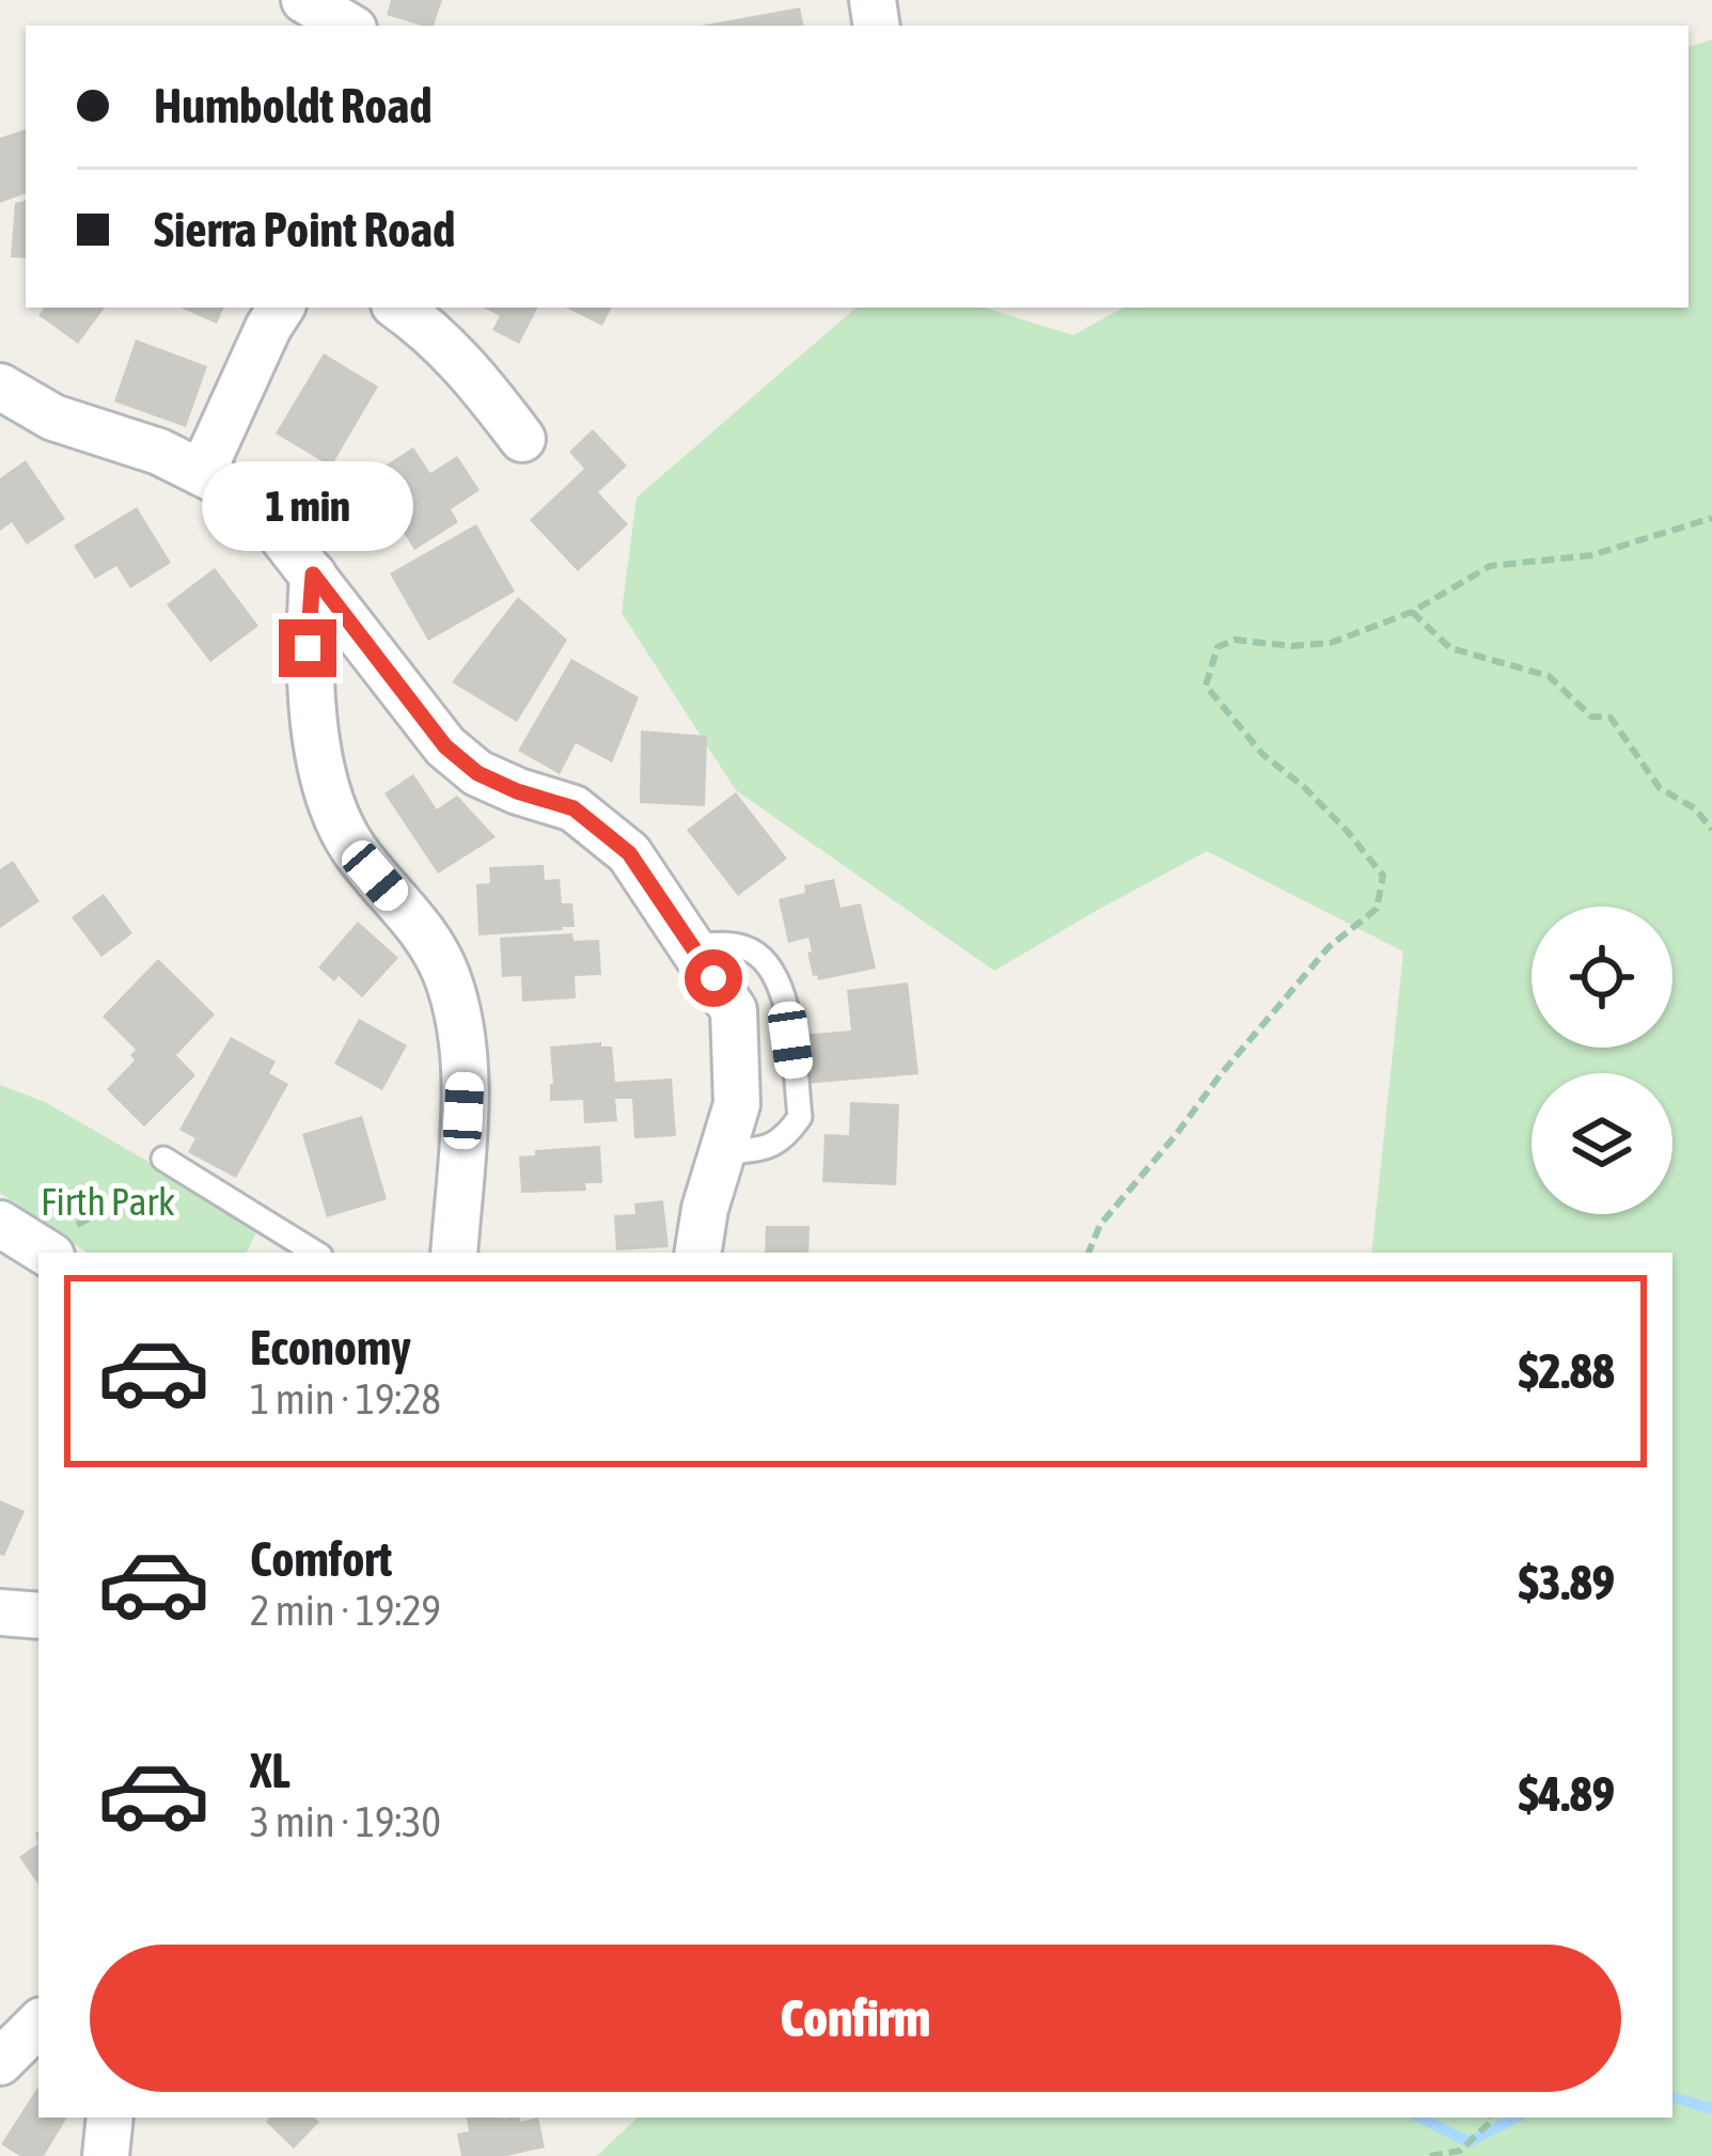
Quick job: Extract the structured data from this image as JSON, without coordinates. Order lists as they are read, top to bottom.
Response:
{
  "parks": ["Firth Park"],
  "page": {
    "banner": ["Humboldt Road", "Sierra Point Road"],
    "bubble": "1 min",
    "list": [
      {
        "name": "Economy",
        "note": "1 min · 19:28",
        "value": "$2.88"
      },
      {
        "name": "Comfort",
        "note": "2 min · 19:29",
        "value": "$3.89"
      },
      {
        "name": "XL",
        "note": "3 min · 19:30",
        "value": "$4.89"
      }
    ],
    "buttons": "Confirm"
  }
}
